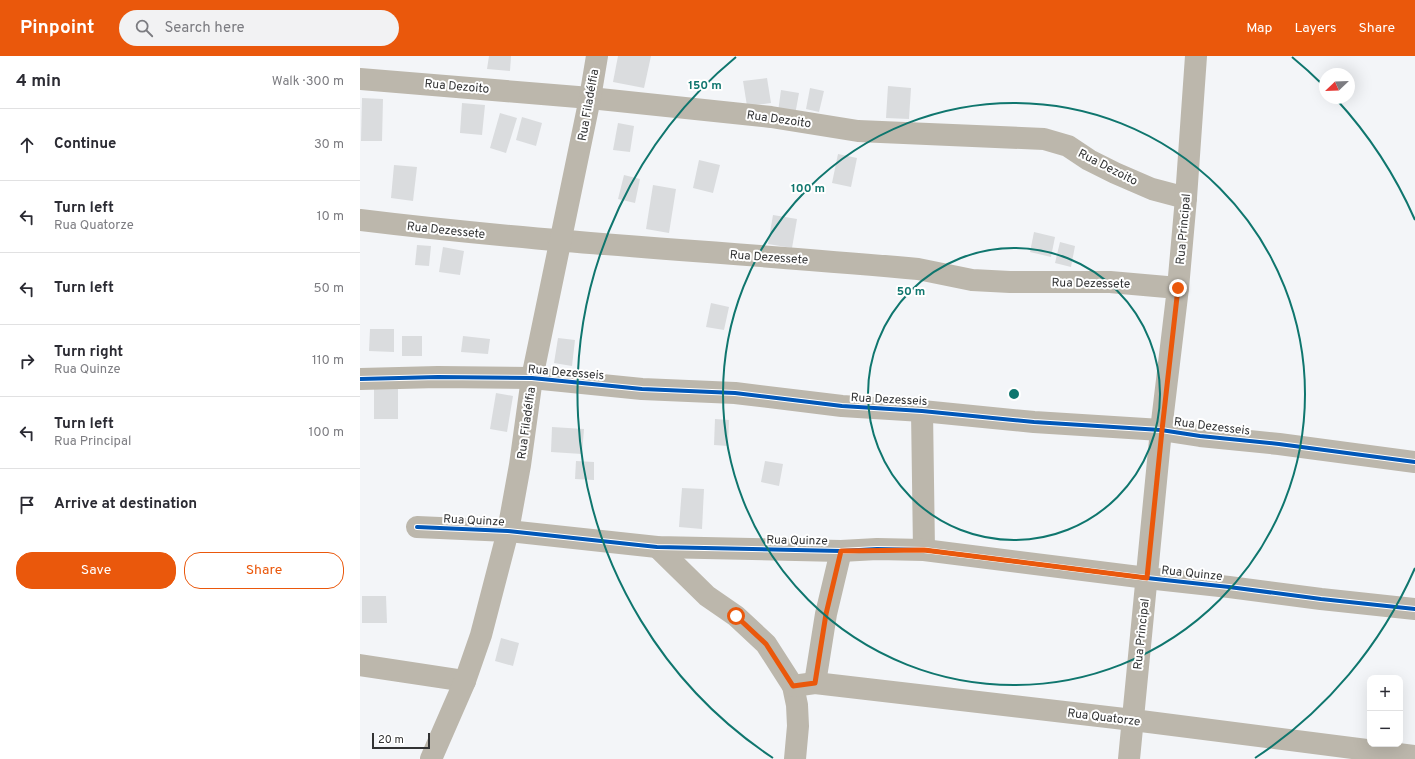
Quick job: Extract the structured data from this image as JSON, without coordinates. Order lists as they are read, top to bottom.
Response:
{
  "streets": {
    "street": [
      "Rua Dezoito",
      "Rua Filadélfia",
      "Rua Principal",
      "Rua Dezessete",
      "Rua Dezesseis",
      "Rua Quinze",
      "Rua Quatorze"
    ]
  },
  "crossings": [
    ["Rua Dezoito", "Rua Filadélfia"],
    ["Rua Dezoito", "Rua Principal"],
    ["Rua Filadélfia", "Rua Dezessete"],
    ["Rua Filadélfia", "Rua Dezesseis"],
    ["Rua Filadélfia", "Rua Quinze"],
    ["Rua Principal", "Rua Dezessete"],
    ["Rua Principal", "Rua Dezesseis"],
    ["Rua Principal", "Rua Quinze"],
    ["Rua Principal", "Rua Quatorze"]
  ],
  "scale_bar": "20 m",
  "north": "bottom left",
  "page": {
    "header": "Pinpoint",
    "search": "Search here",
    "nav": ["Map", "Layers", "Share"],
    "heading": ["4 min", "Walk · 300 m"],
    "list": [
      ["Continue", "30 m"],
      ["Turn left", "Rua Quatorze", "10 m"],
      ["Turn left", "50 m"],
      ["Turn right", "Rua Quinze", "110 m"],
      ["Turn left", "Rua Principal", "100 m"],
      "Arrive at destination"
    ],
    "buttons": ["Save", "Share"],
    "map_buttons": ["+", "−"],
    "scale": "20 m"
  },
  "rings": ["150 m", "100 m", "50 m"]
}
